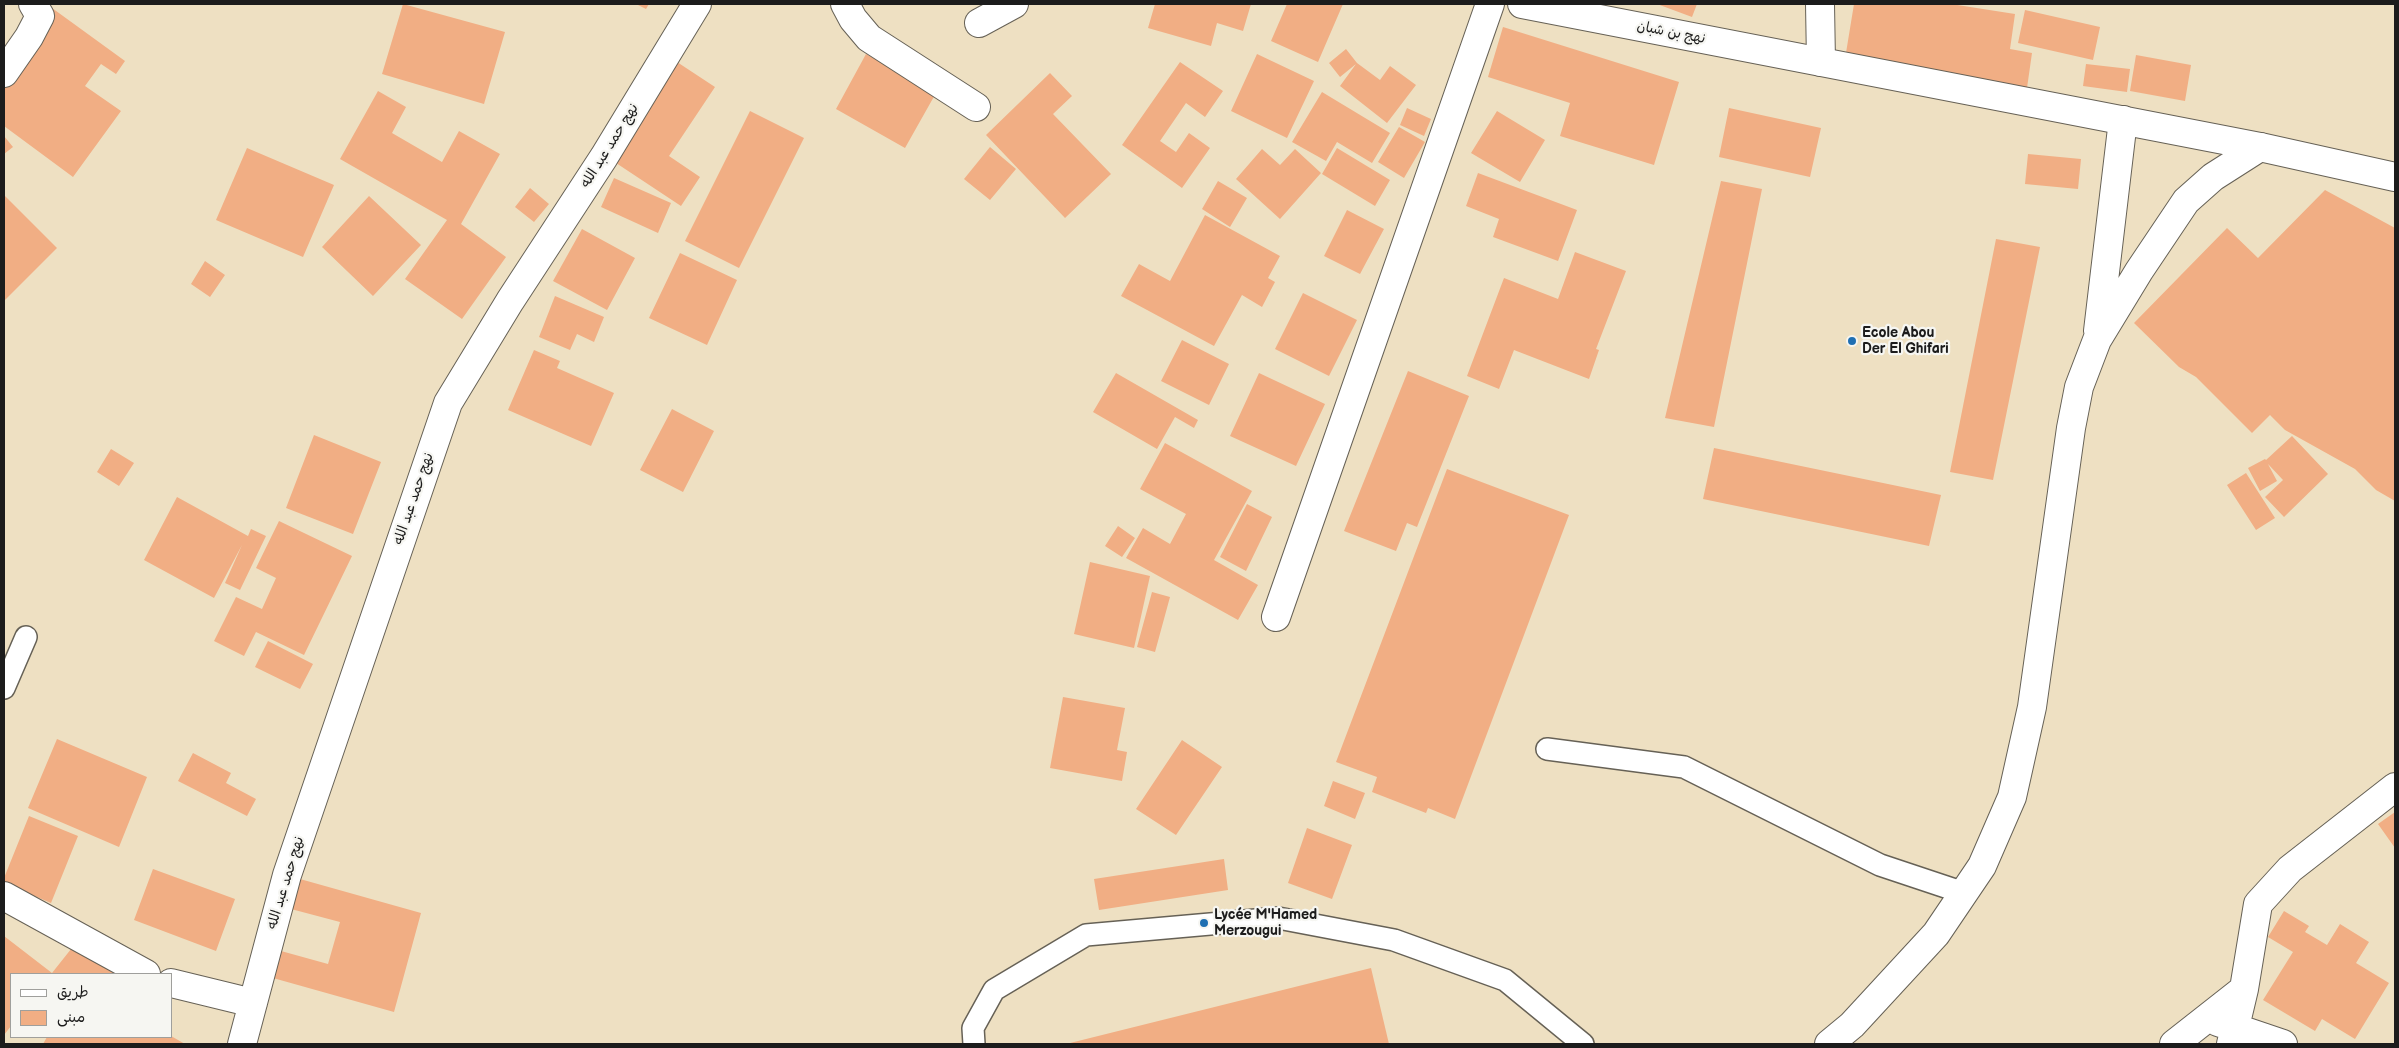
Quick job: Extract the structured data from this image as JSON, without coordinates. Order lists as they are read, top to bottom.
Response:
{
  "streets": {
    "street": ["نهج بن شبان", "نهج حمد عبد الله"]
  },
  "places": ["Ecole Abou Der El Ghifari", "Lycée M'Hamed Merzougui"],
  "legend": ["طريق", "مبنى"]
}
